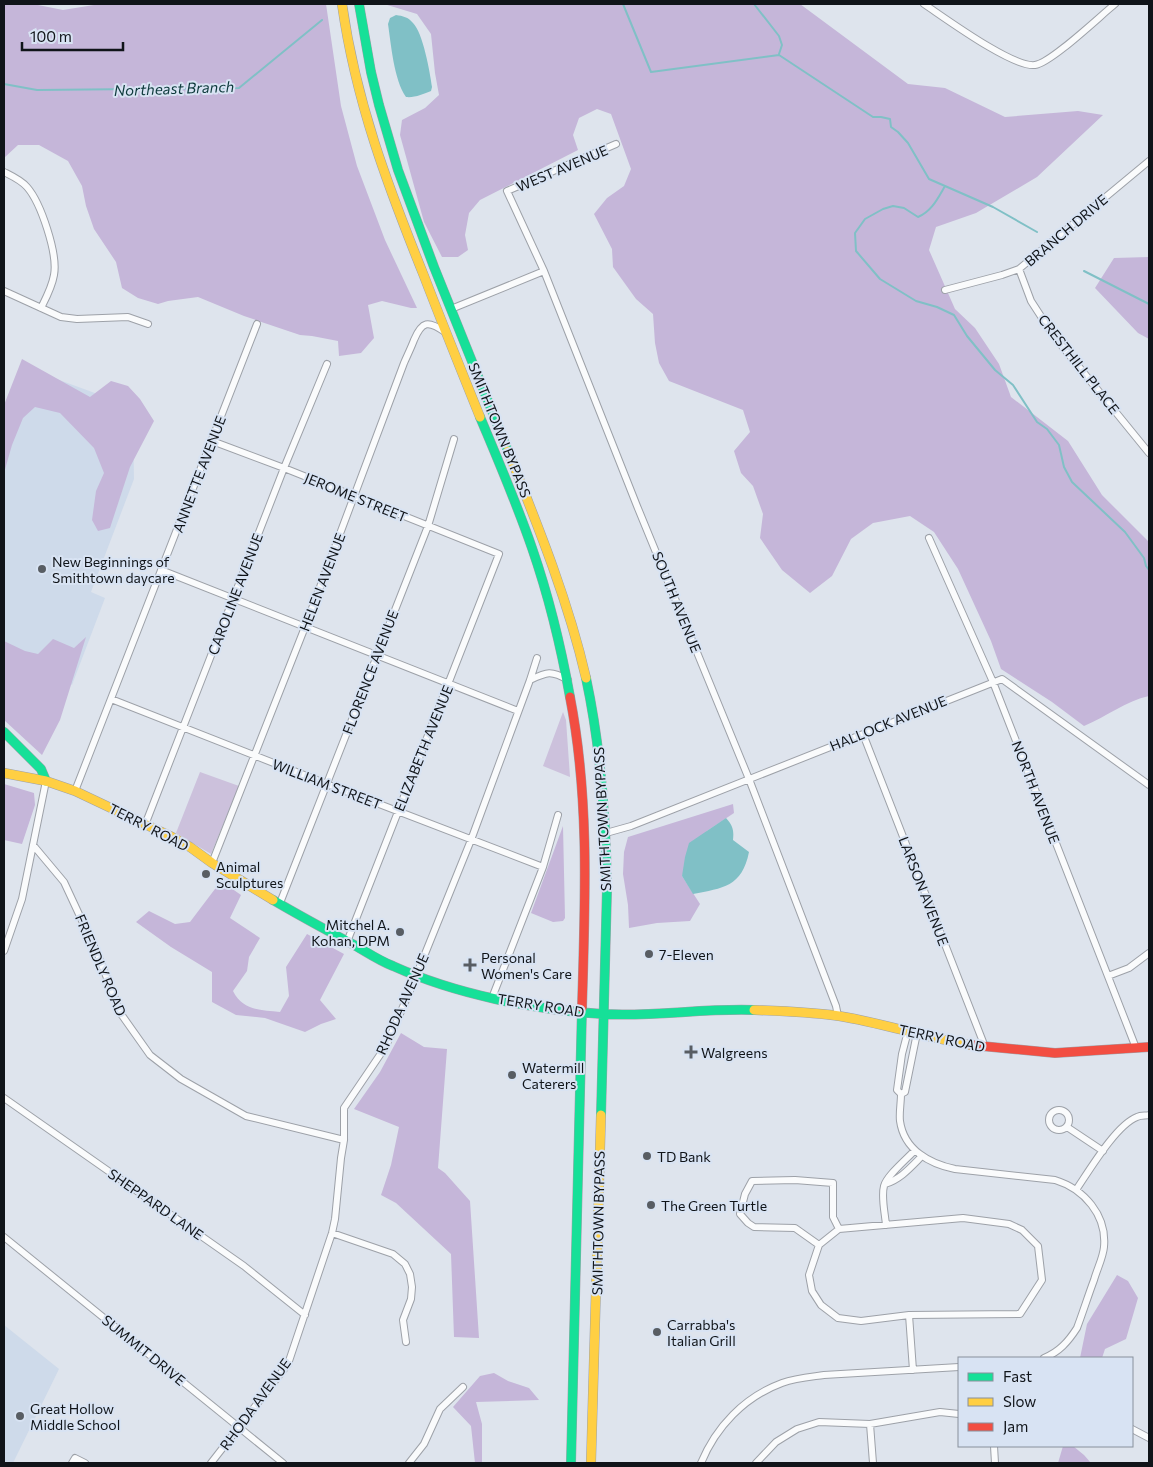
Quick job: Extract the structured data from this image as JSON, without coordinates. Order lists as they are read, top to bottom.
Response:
{
  "streets": {
    "main road": ["SMITHTOWN BYPASS", "TERRY ROAD"],
    "street": [
      "WEST AVENUE",
      "BRANCH DRIVE",
      "CRESTHILL PLACE",
      "ANNETTE AVENUE",
      "JEROME STREET",
      "HELEN AVENUE",
      "CAROLINE AVENUE",
      "SOUTH AVENUE",
      "FLORENCE AVENUE",
      "HALLOCK AVENUE",
      "ELIZABETH AVENUE",
      "WILLIAM STREET",
      "NORTH AVENUE",
      "LARSON AVENUE",
      "FRIENDLY ROAD",
      "RHODA AVENUE",
      "SHEPPARD LANE",
      "SUMMIT DRIVE"
    ]
  },
  "crossings": [
    ["WEST AVENUE", "SOUTH AVENUE"],
    ["BRANCH DRIVE", "CRESTHILL PLACE"],
    ["SMITHTOWN BYPASS", "HELEN AVENUE"],
    ["SMITHTOWN BYPASS", "HALLOCK AVENUE"],
    ["SMITHTOWN BYPASS", "TERRY ROAD"],
    ["ANNETTE AVENUE", "JEROME STREET"],
    ["ANNETTE AVENUE", "WILLIAM STREET"],
    ["ANNETTE AVENUE", "TERRY ROAD"],
    ["JEROME STREET", "HELEN AVENUE"],
    ["JEROME STREET", "CAROLINE AVENUE"],
    ["JEROME STREET", "FLORENCE AVENUE"],
    ["JEROME STREET", "ELIZABETH AVENUE"],
    ["HELEN AVENUE", "WILLIAM STREET"],
    ["HELEN AVENUE", "TERRY ROAD"],
    ["CAROLINE AVENUE", "WILLIAM STREET"],
    ["CAROLINE AVENUE", "TERRY ROAD"],
    ["SOUTH AVENUE", "HALLOCK AVENUE"],
    ["SOUTH AVENUE", "TERRY ROAD"],
    ["FLORENCE AVENUE", "WILLIAM STREET"],
    ["FLORENCE AVENUE", "TERRY ROAD"],
    ["HALLOCK AVENUE", "NORTH AVENUE"],
    ["HALLOCK AVENUE", "LARSON AVENUE"],
    ["ELIZABETH AVENUE", "WILLIAM STREET"],
    ["ELIZABETH AVENUE", "TERRY ROAD"],
    ["WILLIAM STREET", "RHODA AVENUE"],
    ["NORTH AVENUE", "TERRY ROAD"],
    ["TERRY ROAD", "LARSON AVENUE"],
    ["TERRY ROAD", "RHODA AVENUE"],
    ["FRIENDLY ROAD", "RHODA AVENUE"],
    ["RHODA AVENUE", "SHEPPARD LANE"],
    ["RHODA AVENUE", "SUMMIT DRIVE"]
  ],
  "water": ["Northeast Branch"],
  "places": {
    "other": [
      "New Beginnings of Smithtown daycare",
      "Animal Sculptures",
      "Mitchel A. Kohan, DPM",
      "7-Eleven",
      "Watermill Caterers",
      "TD Bank",
      "The Green Turtle",
      "Carrabba's Italian Grill",
      "Great Hollow Middle School"
    ],
    "health": ["Personal Women's Care", "Walgreens"]
  },
  "legend": ["Fast", "Slow", "Jam"],
  "scale_bar": "100 m"
}
